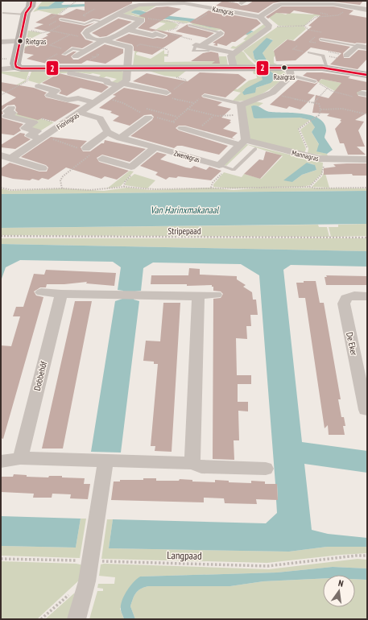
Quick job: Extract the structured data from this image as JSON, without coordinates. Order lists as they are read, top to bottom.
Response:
{
  "streets": {
    "street": [
      "Kamgras",
      "Fioringras",
      "Mannagras",
      "Zwenkgras",
      "De Eker",
      "Dobbehôf"
    ],
    "path": ["Stripepaad", "Langpaad"]
  },
  "water": ["Van Harinxmakanaal"],
  "places": ["Rietgras", "Raaigras"],
  "lines": ["transit line 2"],
  "north": "top"
}
